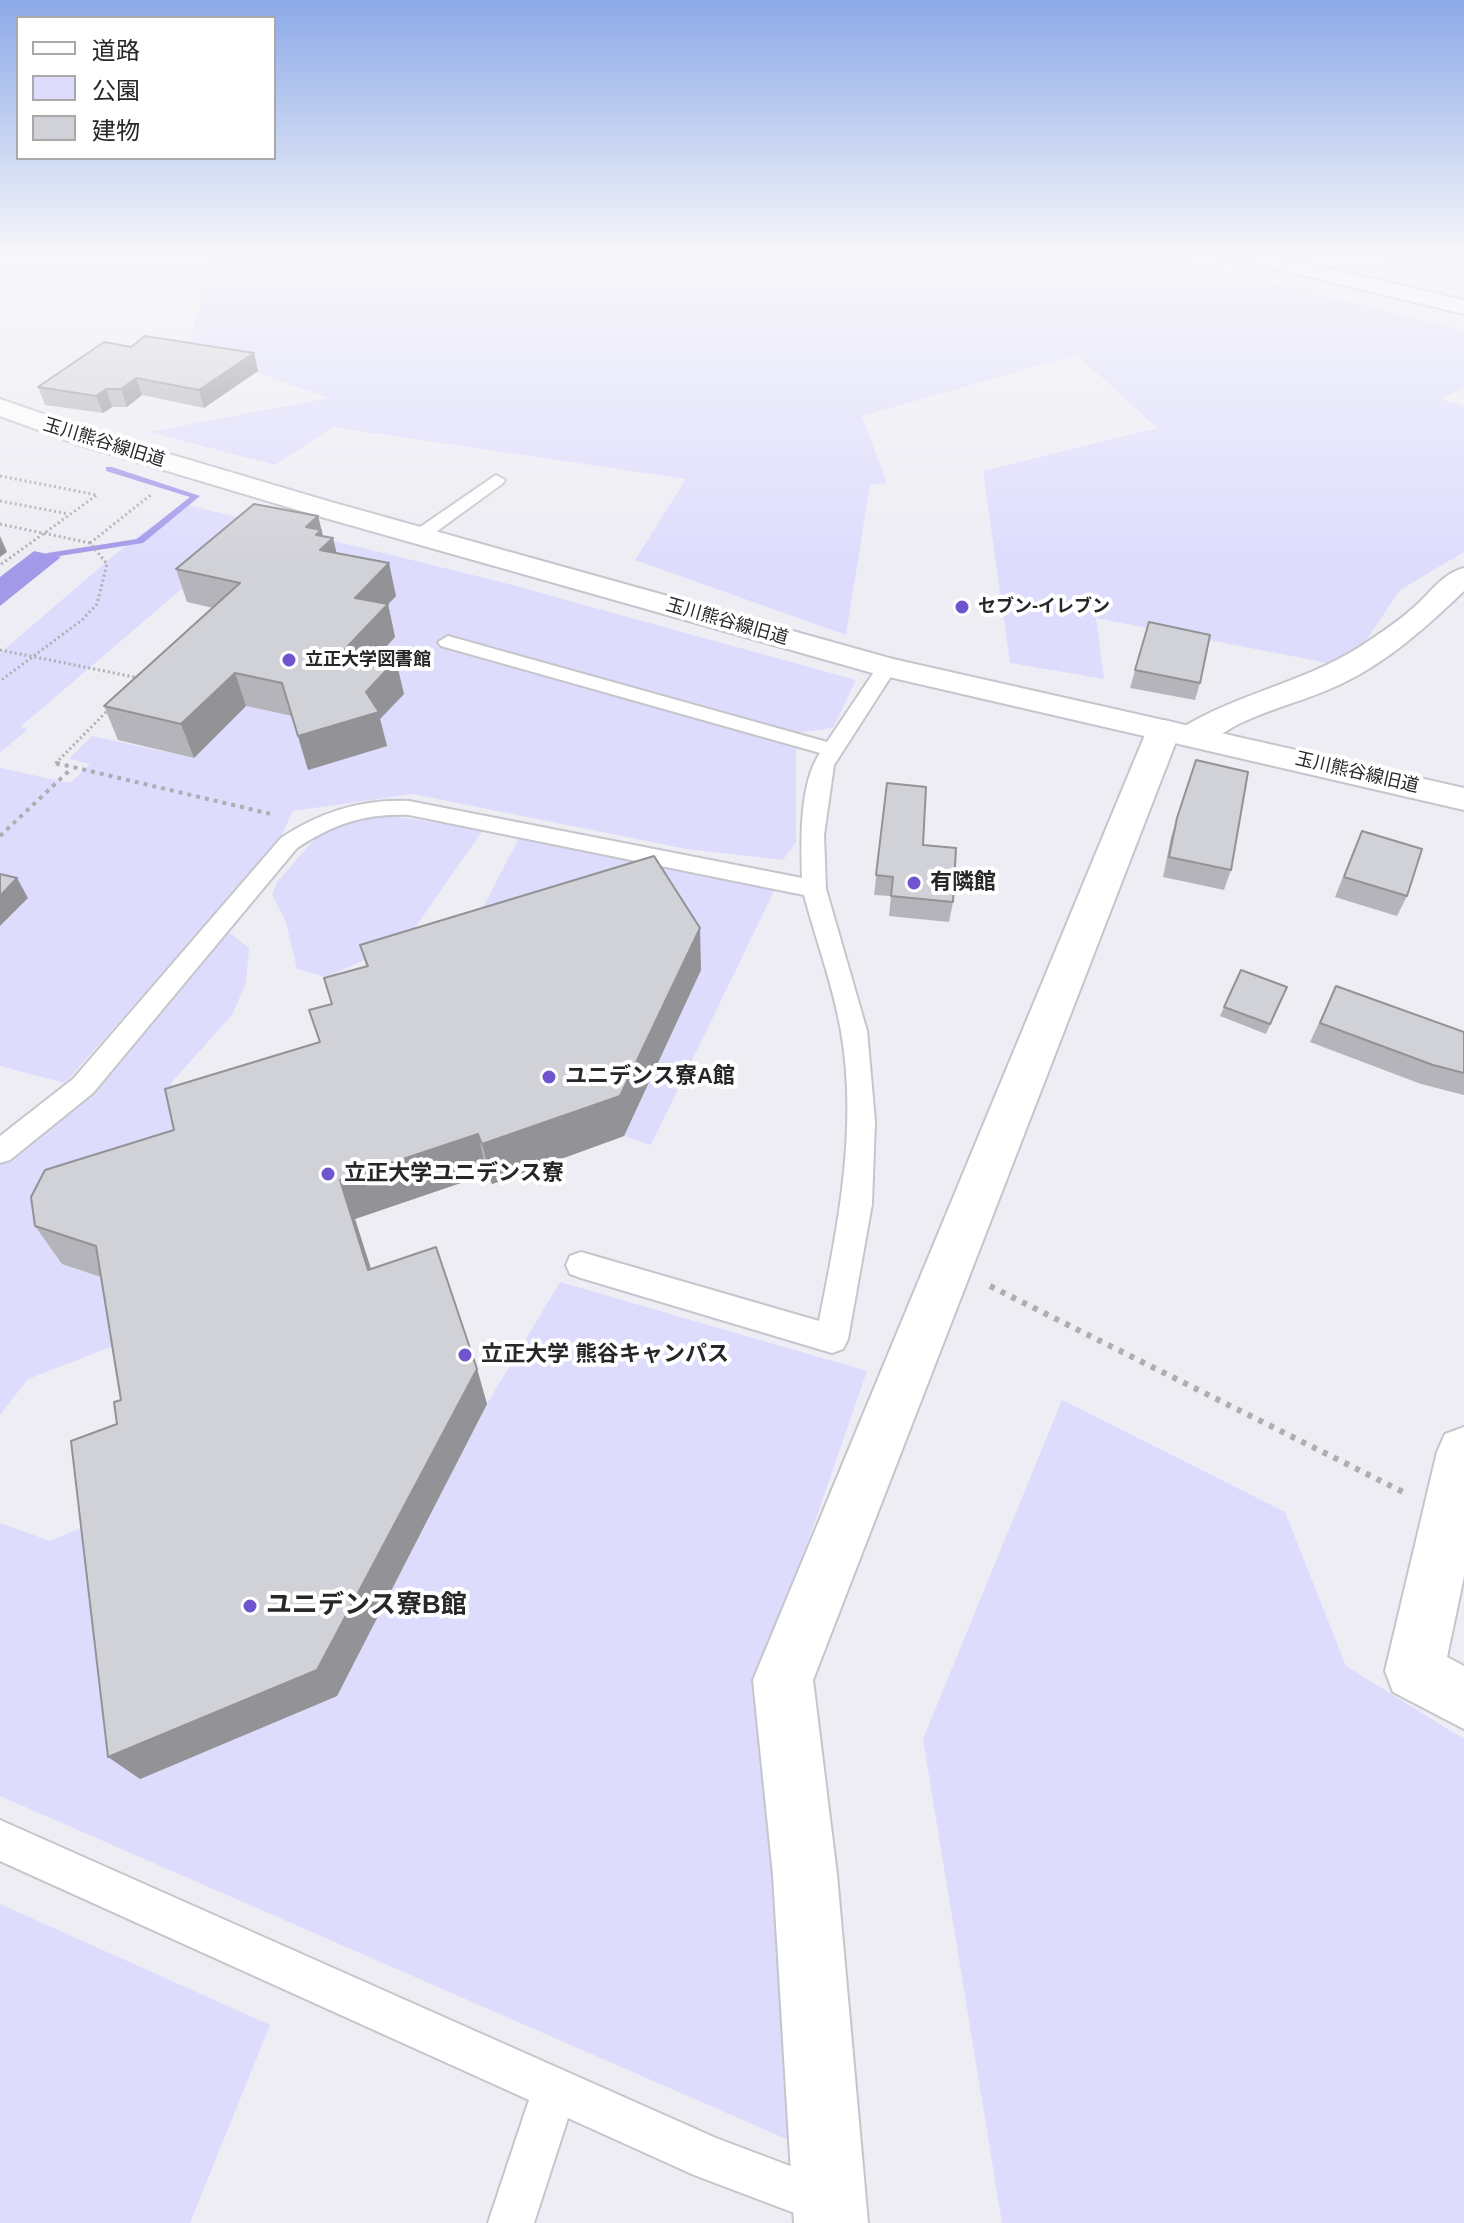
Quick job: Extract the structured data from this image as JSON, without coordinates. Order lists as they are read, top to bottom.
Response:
{
  "streets": {
    "street": ["玉川熊谷線旧道"]
  },
  "places": [
    "セブン-イレブン",
    "立正大学図書館",
    "有隣館",
    "ユニデンス寮A館",
    "立正大学ユニデンス寮",
    "立正大学 熊谷キャンパス",
    "ユニデンス寮B館"
  ],
  "legend": ["道路", "公園", "建物"]
}
